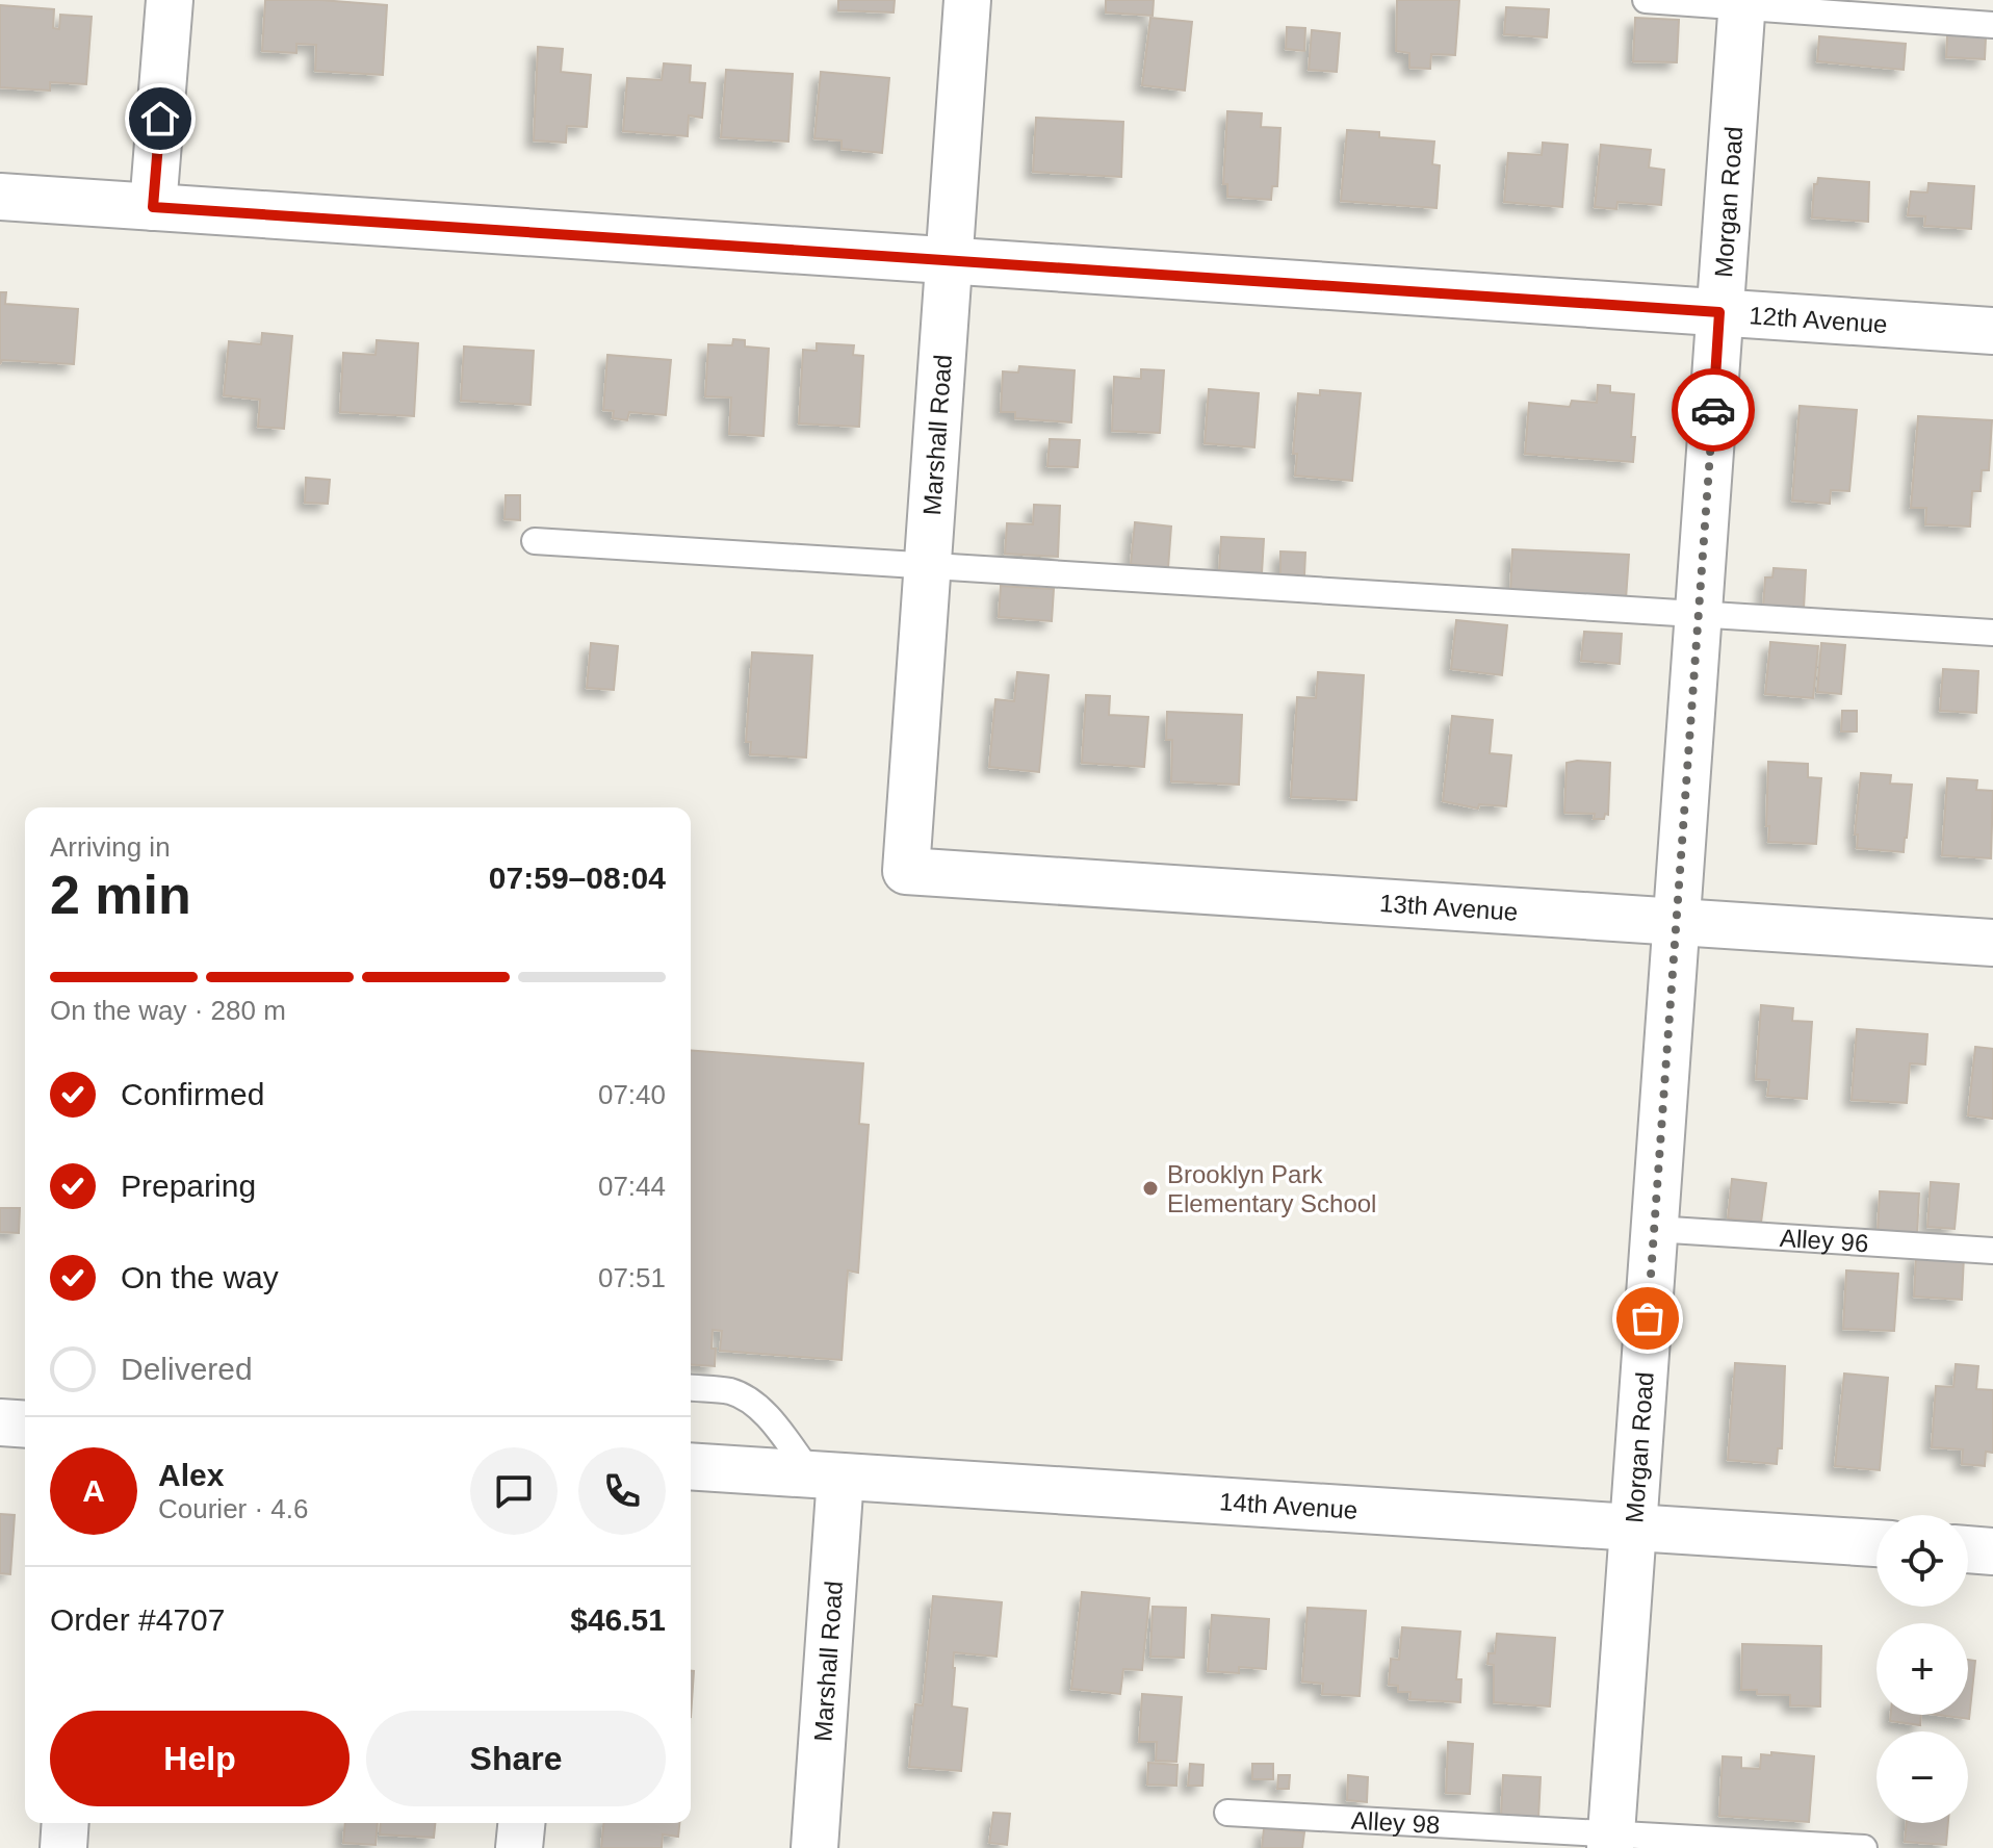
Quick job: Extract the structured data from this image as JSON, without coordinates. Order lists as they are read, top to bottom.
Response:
{
  "streets": {
    "street": [
      "Morgan Road",
      "12th Avenue",
      "Marshall Road",
      "13th Avenue",
      "14th Avenue"
    ],
    "lane": ["Alley 96", "Alley 98"]
  },
  "crossings": [
    ["Morgan Road", "12th Avenue"],
    ["Morgan Road", "13th Avenue"],
    ["Morgan Road", "Alley 96"],
    ["Morgan Road", "14th Avenue"],
    ["Morgan Road", "Alley 98"],
    ["12th Avenue", "Marshall Road"],
    ["Marshall Road", "13th Avenue"],
    ["Marshall Road", "14th Avenue"]
  ],
  "places": ["Brooklyn Park Elementary School"],
  "page": {
    "heading": ["2 min", "Arriving in", "07:59–08:04"],
    "panel": [
      "Alex",
      "Courier · 4.6",
      "Order #4707",
      "$46.51"
    ],
    "bar": "On the way · 280 m",
    "list": [
      ["Confirmed", "07:40"],
      ["Preparing", "07:44"],
      ["On the way", "07:51"],
      "Delivered"
    ],
    "round": "A",
    "map_buttons": ["+", "−"],
    "buttons": ["Help", "Share"]
  }
}
